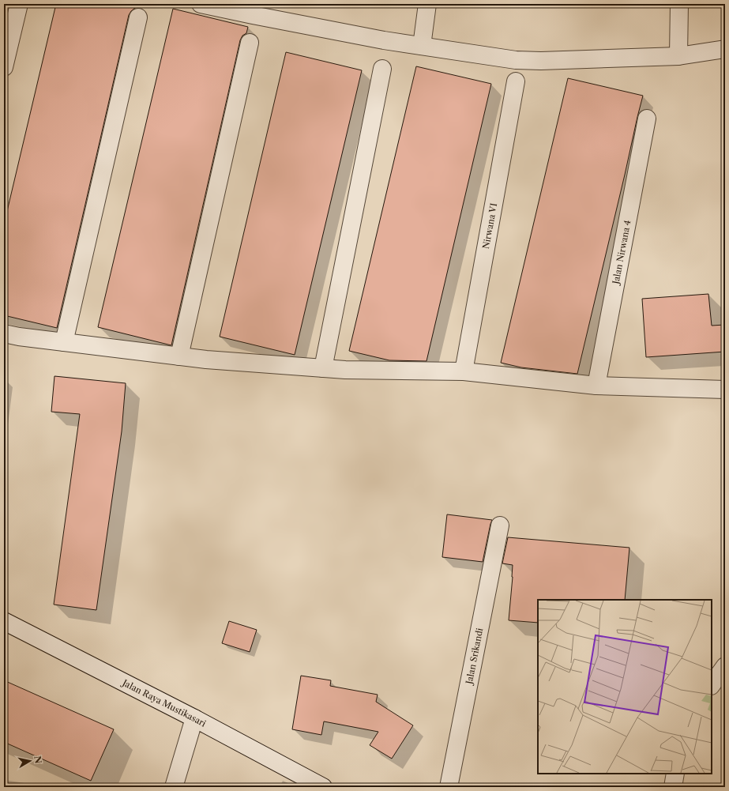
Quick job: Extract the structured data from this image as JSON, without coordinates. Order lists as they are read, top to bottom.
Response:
{
  "streets": {
    "street": [
      "Nirwana VI",
      "Jalan Nirwana 4",
      "Jalan Srikandi",
      "Jalan Raya Mustikasari"
    ]
  },
  "north": "right"
}
